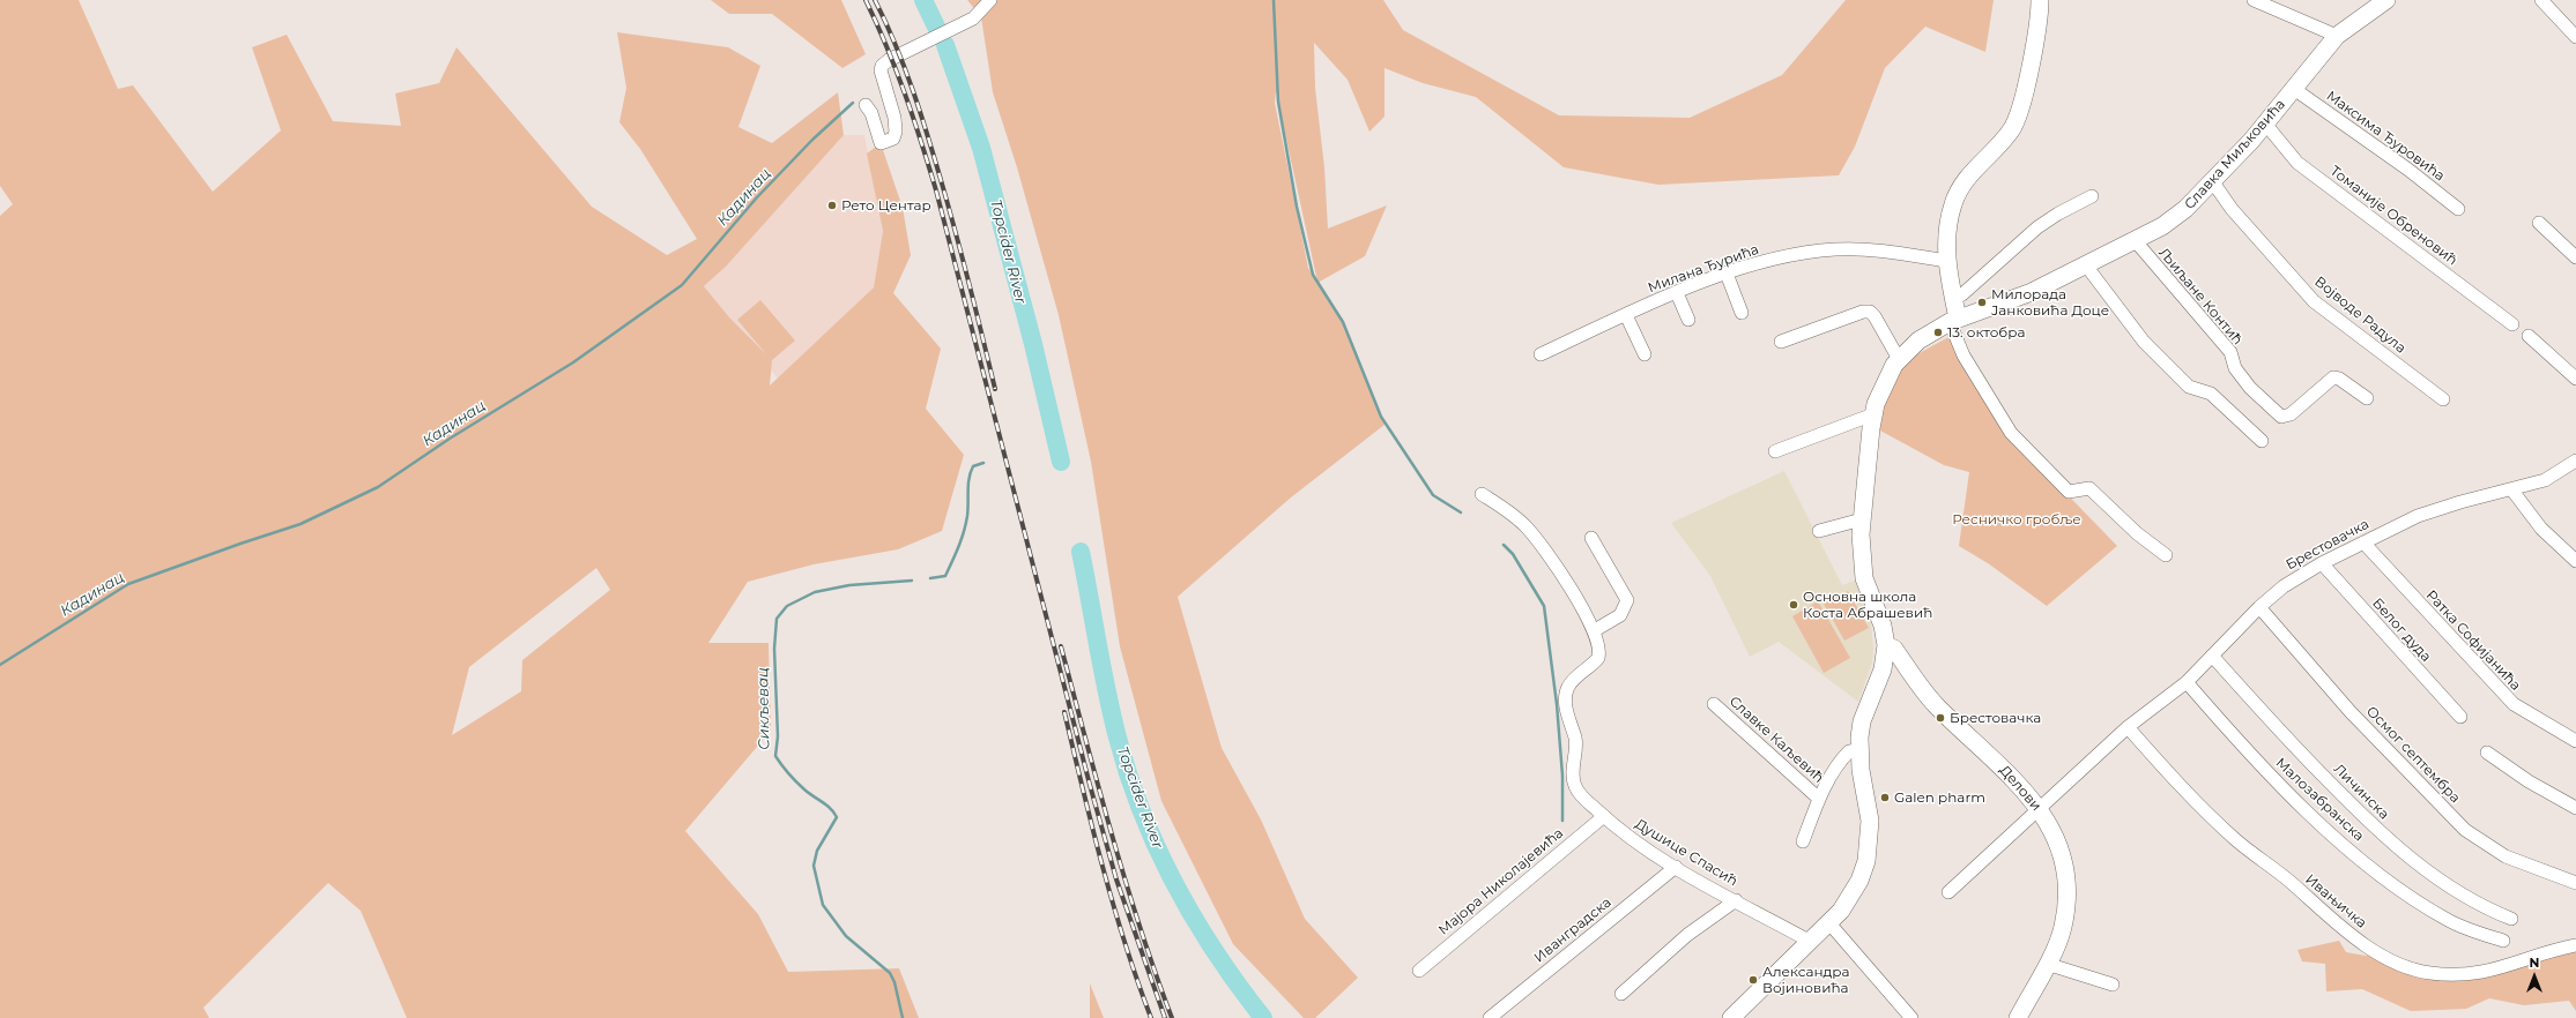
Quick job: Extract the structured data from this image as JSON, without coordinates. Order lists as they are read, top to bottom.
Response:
{
  "streets": {
    "street": [
      "Максима Ђуровића",
      "Славка Миљковића",
      "Томаније Обреновић",
      "Милана Ђурића",
      "Љиљане Контић",
      "Војводе Радула",
      "Брестовачка",
      "Белог дуда",
      "Ратка Софијанића",
      "Славке Каљевић",
      "Осмог септембра",
      "Делови",
      "Личинска",
      "Малозабранска",
      "Душице Спасић",
      "Мајора Николајевића",
      "Ивањичка",
      "Иванградска"
    ]
  },
  "crossings": [
    ["Максима Ђуровића", "Славка Миљковића"],
    ["Славка Миљковића", "Томаније Обреновић"],
    ["Славка Миљковића", "Љиљане Контић"],
    ["Славка Миљковића", "Војводе Радула"],
    ["Брестовачка", "Белог дуда"],
    ["Брестовачка", "Ратка Софијанића"],
    ["Брестовачка", "Осмог септембра"],
    ["Брестовачка", "Делови"],
    ["Брестовачка", "Личинска"],
    ["Брестовачка", "Малозабранска"],
    ["Брестовачка", "Ивањичка"],
    ["Душице Спасић", "Мајора Николајевића"],
    ["Душице Спасић", "Иванградска"]
  ],
  "water": ["Кадинац", "Topcider River", "Сикљевац"],
  "parks": ["Ресничко гробље"],
  "places": [
    "Рето Центар",
    "Милорада Јанковића Доце",
    "13. октобра",
    "Основна школа Коста Абрашевић",
    "Брестовачка",
    "Galen pharm",
    "Александра Војиновића"
  ],
  "north": "top"
}
